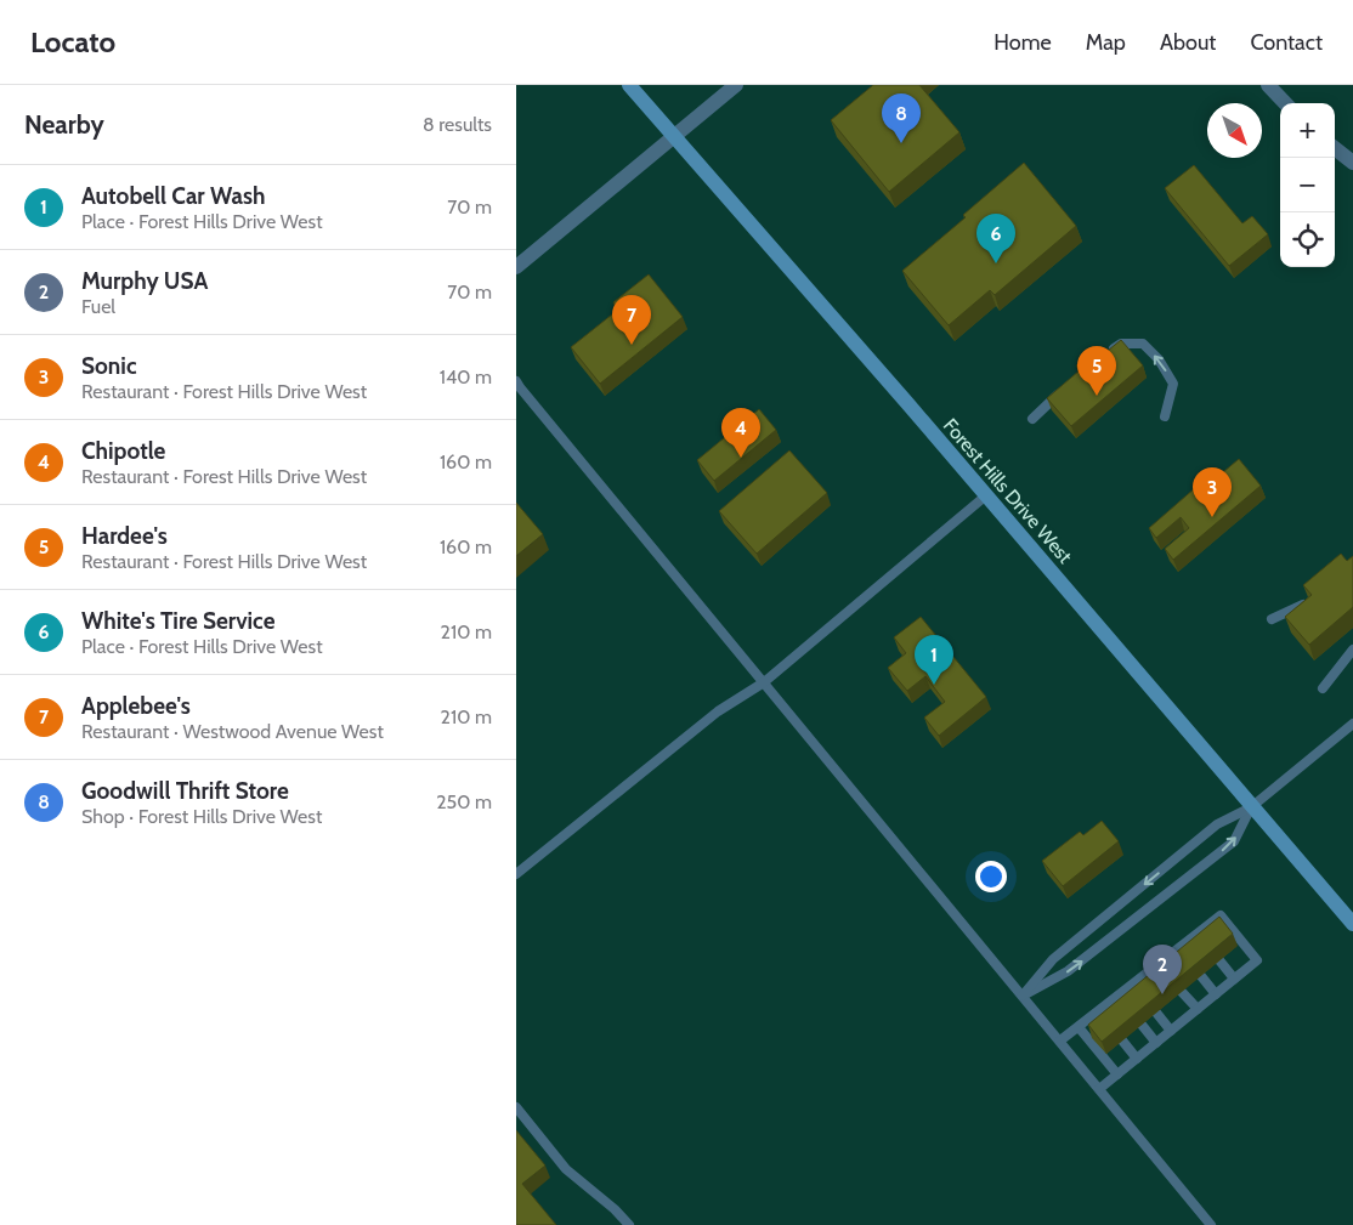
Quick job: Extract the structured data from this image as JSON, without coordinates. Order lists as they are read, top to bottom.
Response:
{
  "streets": {
    "main road": ["Forest Hills Drive West"]
  },
  "north": "bottom right",
  "page": {
    "header": "Locato",
    "nav": [
      "Home",
      "Map",
      "About",
      "Contact"
    ],
    "heading": ["Nearby", "8 results"],
    "pins": [
      "8",
      "6",
      "7",
      "5",
      "4",
      "3",
      "1",
      "2"
    ],
    "map_buttons": ["+", "−"],
    "list": [
      {
        "mark": "1",
        "name": "Autobell Car Wash",
        "note": "Place · Forest Hills Drive West",
        "value": "70 m"
      },
      {
        "mark": "2",
        "name": "Murphy USA",
        "note": "Fuel",
        "value": "70 m"
      },
      {
        "mark": "3",
        "name": "Sonic",
        "note": "Restaurant · Forest Hills Drive West",
        "value": "140 m"
      },
      {
        "mark": "4",
        "name": "Chipotle",
        "note": "Restaurant · Forest Hills Drive West",
        "value": "160 m"
      },
      {
        "mark": "5",
        "name": "Hardee's",
        "note": "Restaurant · Forest Hills Drive West",
        "value": "160 m"
      },
      {
        "mark": "6",
        "name": "White's Tire Service",
        "note": "Place · Forest Hills Drive West",
        "value": "210 m"
      },
      {
        "mark": "7",
        "name": "Applebee's",
        "note": "Restaurant · Westwood Avenue West",
        "value": "210 m"
      },
      {
        "mark": "8",
        "name": "Goodwill Thrift Store",
        "note": "Shop · Forest Hills Drive West",
        "value": "250 m"
      }
    ]
  }
}
